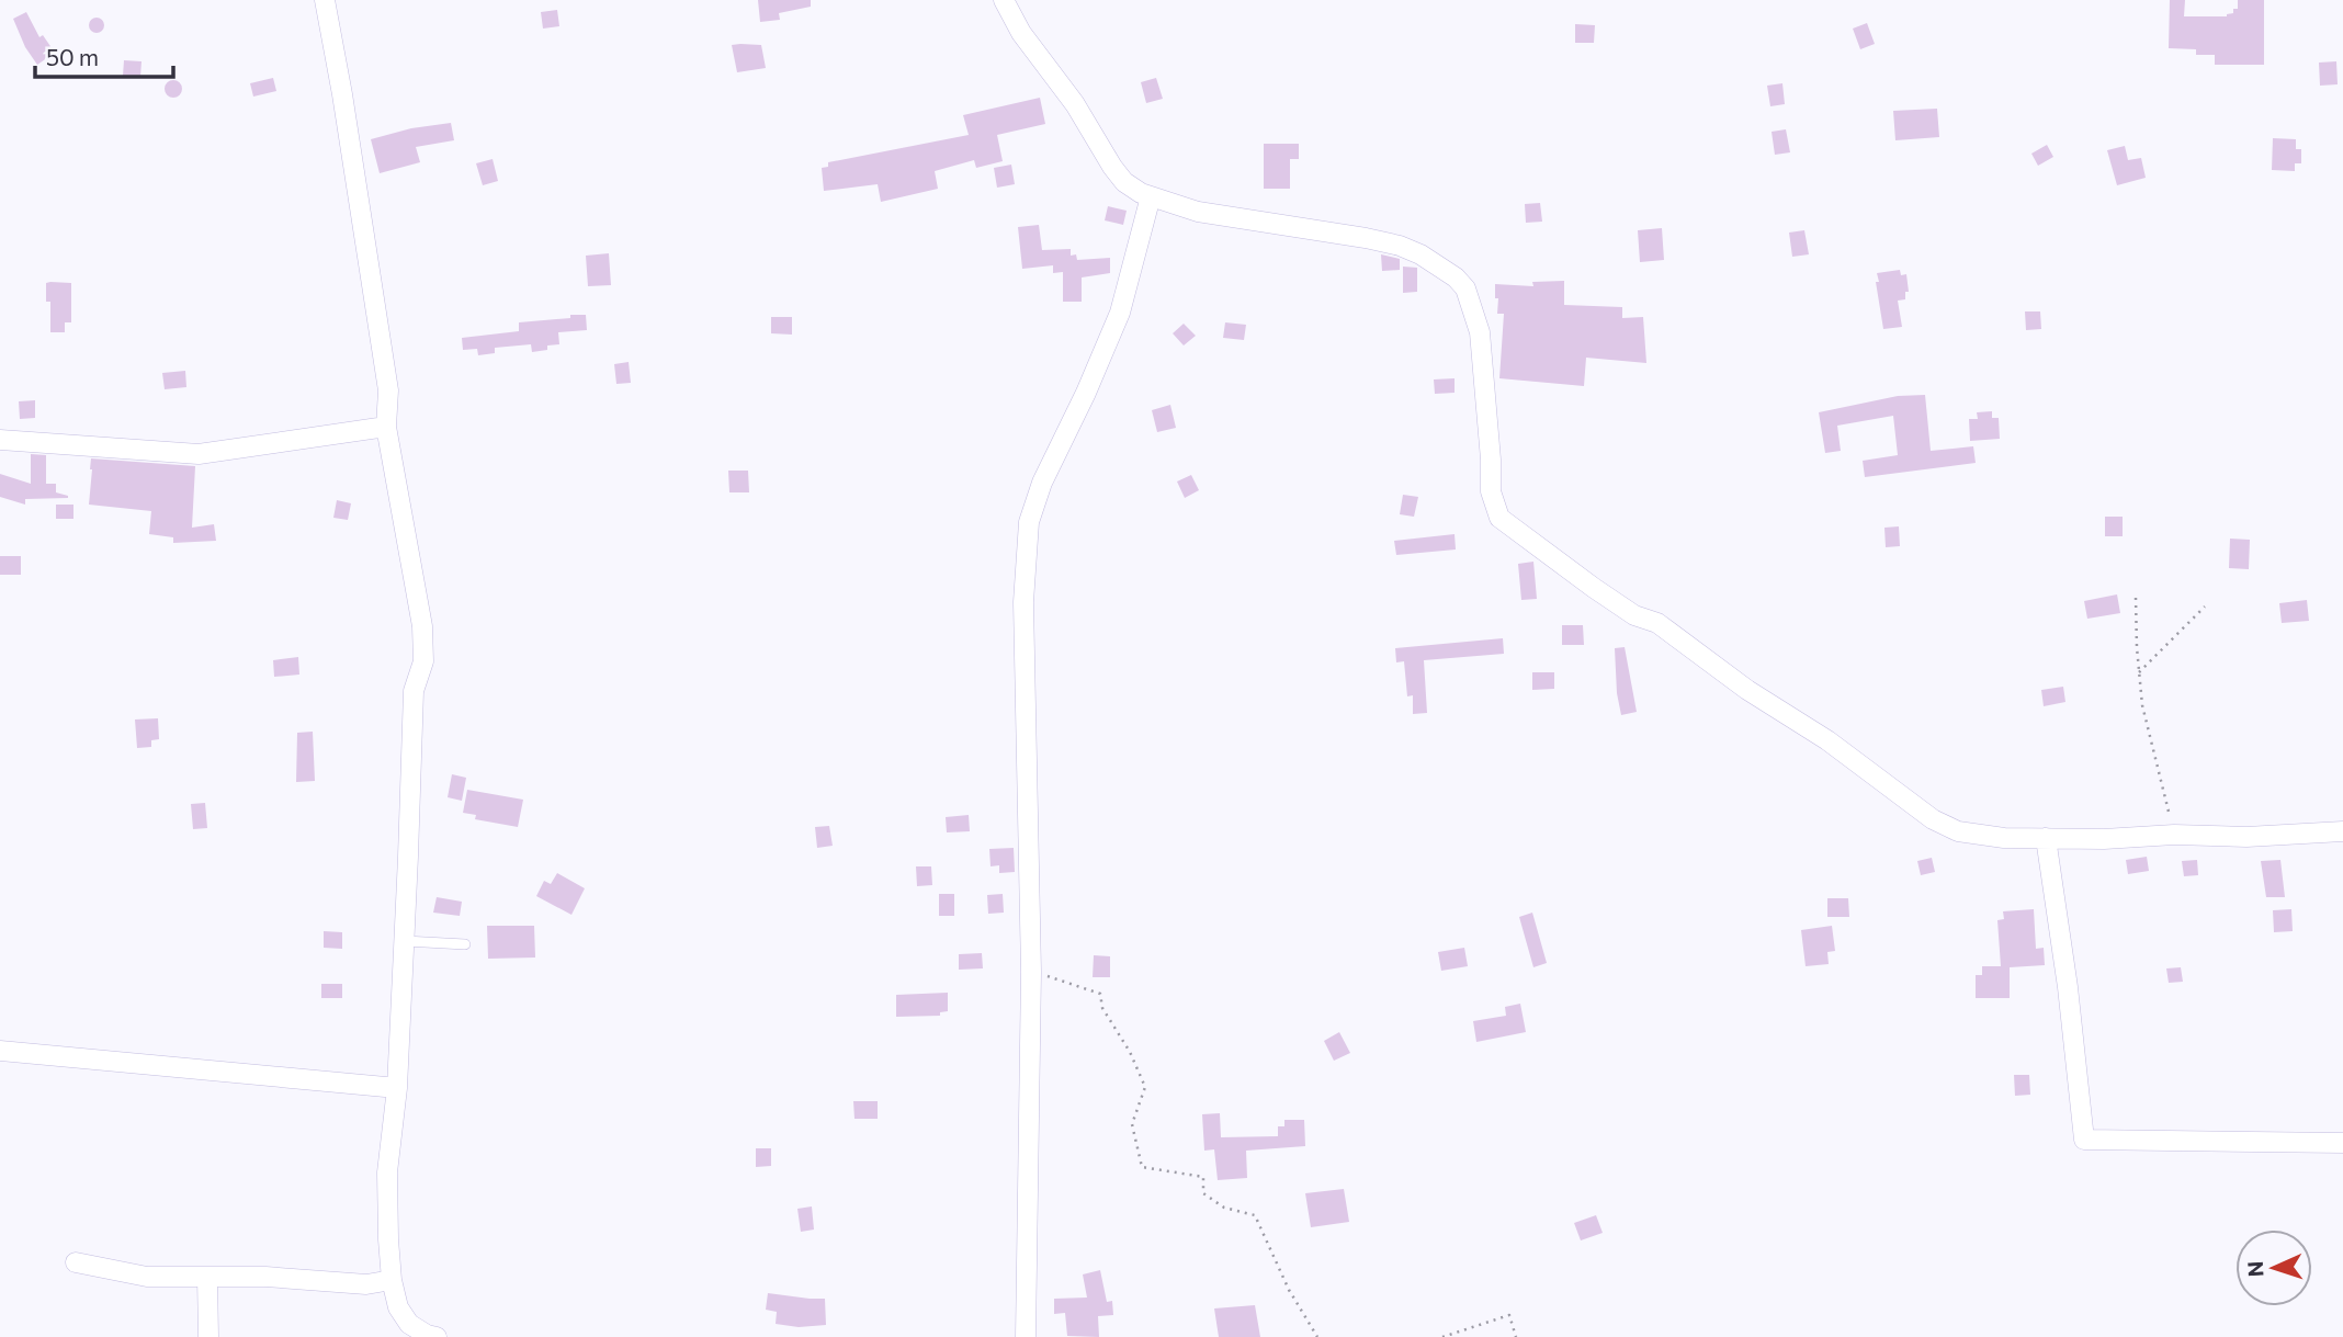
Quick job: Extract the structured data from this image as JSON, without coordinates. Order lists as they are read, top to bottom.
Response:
{
  "scale_bar": "50 m",
  "north": "left"
}
